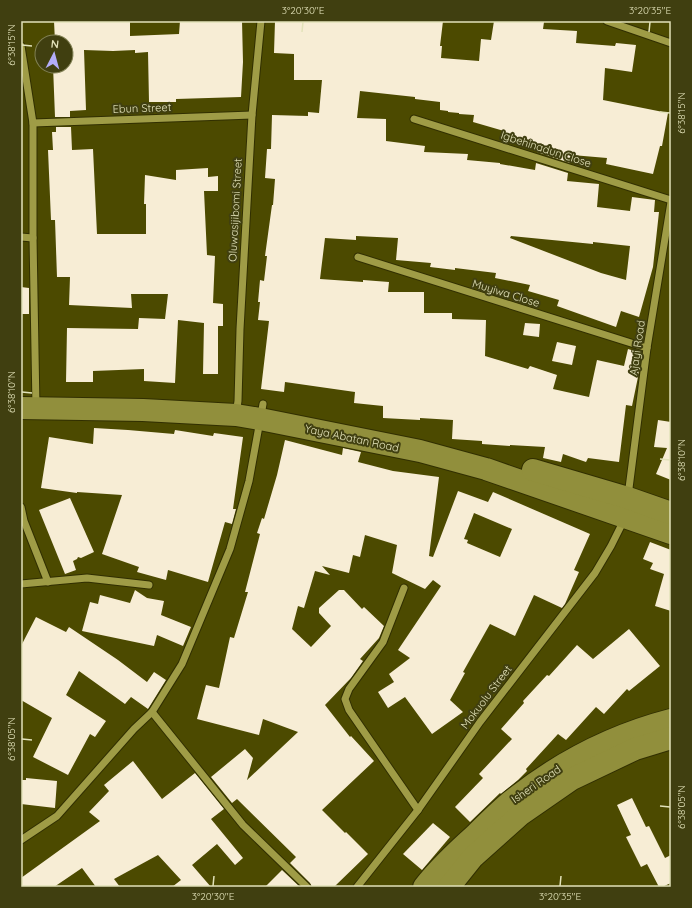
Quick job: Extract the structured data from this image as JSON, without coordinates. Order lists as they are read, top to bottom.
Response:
{
  "streets": {
    "main road": ["Yaya Abatan Road", "Isheri Road"],
    "street": [
      "Ebun Street",
      "Igbehinadun Close",
      "Oluwasijibomi Street",
      "Muyiwa Close",
      "Ajayi Road",
      "Mokuolu Street"
    ]
  },
  "crossings": [
    ["Ebun Street", "Oluwasijibomi Street"],
    ["Igbehinadun Close", "Ajayi Road"],
    ["Oluwasijibomi Street", "Yaya Abatan Road"],
    ["Muyiwa Close", "Ajayi Road"],
    ["Ajayi Road", "Yaya Abatan Road"],
    ["Ajayi Road", "Mokuolu Street"],
    ["Yaya Abatan Road", "Mokuolu Street"]
  ],
  "north": "top",
  "coordinates": [
    "3°20'30\"E",
    "3°20'35\"E",
    "6°38'15\"N",
    "6°38'10\"N",
    "6°38'05\"N"
  ]
}
